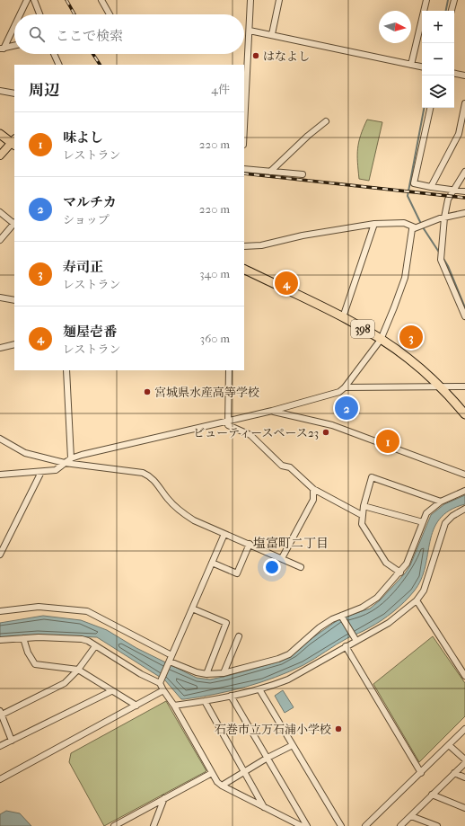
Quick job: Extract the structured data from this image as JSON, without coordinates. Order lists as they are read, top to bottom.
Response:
{
  "streets": {
    "highway": ["398"]
  },
  "districts": ["塩富町二丁目"],
  "places": [
    "はなよし",
    "宮城県水産高等学校",
    "ビューティースペース23",
    "石巻市立万石浦小学校"
  ],
  "north": "right",
  "page": {
    "map_buttons": ["+", "−"],
    "search": "ここで検索",
    "heading": ["周辺", "4件"],
    "list": [
      {
        "mark": "1",
        "name": "味よし",
        "note": "レストラン",
        "value": "220 m"
      },
      {
        "mark": "2",
        "name": "マルチカ",
        "note": "ショップ",
        "value": "220 m"
      },
      {
        "mark": "3",
        "name": "寿司正",
        "note": "レストラン",
        "value": "340 m"
      },
      {
        "mark": "4",
        "name": "麺屋壱番",
        "note": "レストラン",
        "value": "360 m"
      }
    ],
    "pins": [
      "4",
      "3",
      "2",
      "1"
    ]
  }
}
